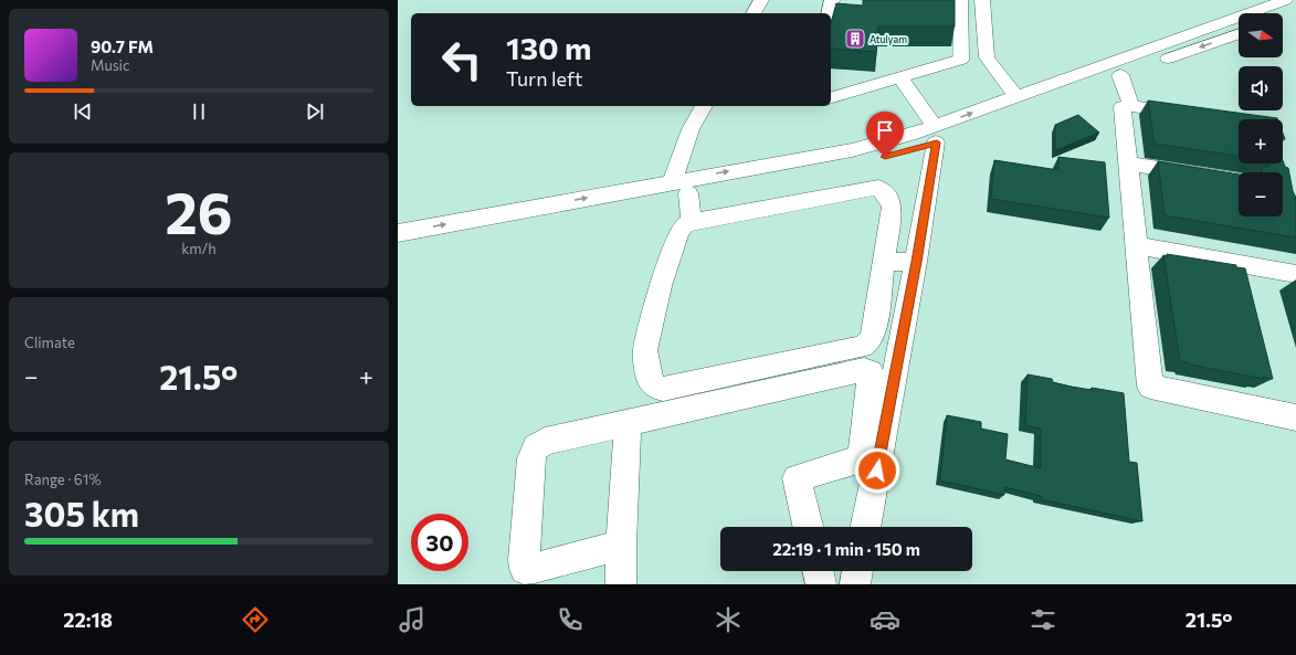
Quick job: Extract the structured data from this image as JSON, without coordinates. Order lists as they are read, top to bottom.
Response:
{
  "places": {
    "building": ["Atulyam"]
  },
  "north": "right",
  "page": {
    "map_buttons": ["+", "−"],
    "turn": ["130 m", "Turn left"],
    "song": ["90.7 FM", "Music"],
    "tile": [
      ["26", "km/h"],
      "Climate",
      ["Range · 61%", "305 km"]
    ],
    "heat": ["−", "21.5°", "+"],
    "limit": "30",
    "trip": "22:19 · 1 min · 150 m",
    "tabs": ["22:18", "21.5°"]
  }
}
